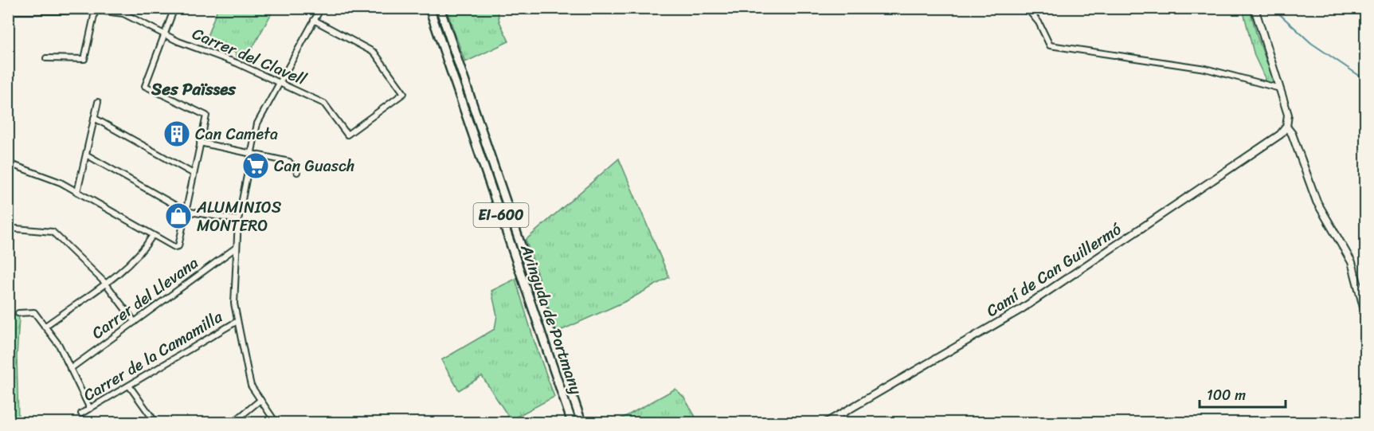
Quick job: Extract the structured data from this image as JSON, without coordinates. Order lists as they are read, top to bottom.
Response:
{
  "streets": {
    "main road": ["EI-600", "Avinguda de Portmany"],
    "street": [
      "Carrer del Clavell",
      "Camí de Can Guillermó",
      "Carrer del Llevana",
      "Carrer de la Camamilla"
    ]
  },
  "districts": ["Ses Païsses"],
  "places": {
    "building": ["Can Cameta"],
    "supermarket": ["Can Guasch"],
    "shop": ["ALUMINIOS MONTERO"]
  },
  "scale_bar": "100 m"
}
